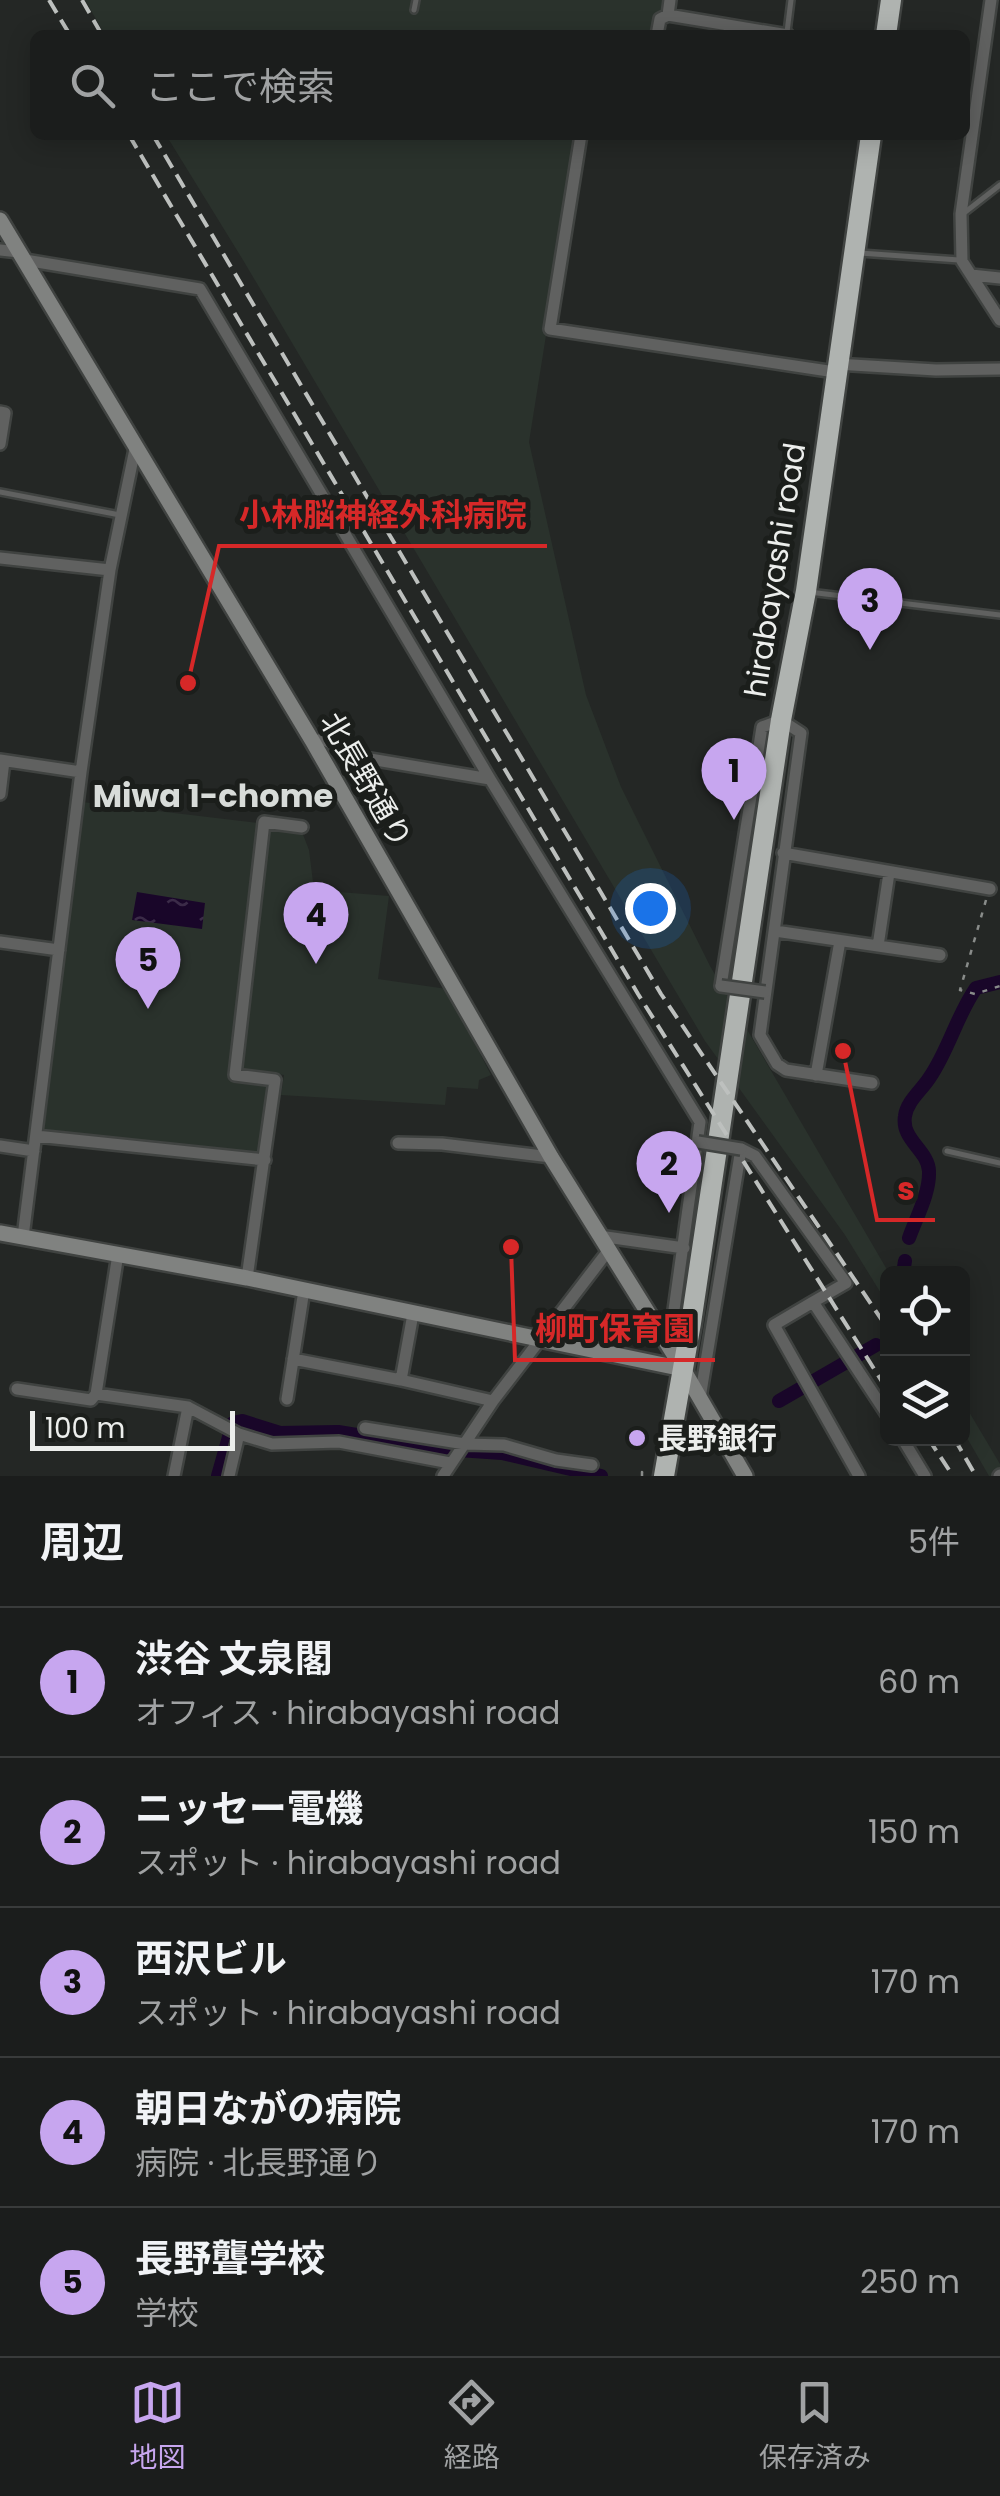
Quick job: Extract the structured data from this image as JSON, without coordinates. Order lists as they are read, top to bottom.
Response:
{
  "streets": {
    "highway": ["hirabayashi road"],
    "street": ["北長野通り"]
  },
  "crossings": [
    ["hirabayashi road", "北長野通り"]
  ],
  "districts": ["Miwa 1-chome"],
  "places": [
    "小林脳神経外科病院",
    "s",
    "柳町保育園",
    "長野銀行"
  ],
  "scale_bar": "100 m",
  "page": {
    "search": "ここで検索",
    "pins": [
      "3",
      "1",
      "4",
      "5",
      "2"
    ],
    "scale": "100 m",
    "heading": ["周辺", "5件"],
    "list": [
      {
        "mark": "1",
        "name": "渋谷 文泉閣",
        "note": "オフィス · hirabayashi road",
        "value": "60 m"
      },
      {
        "mark": "2",
        "name": "ニッセー電機",
        "note": "スポット · hirabayashi road",
        "value": "150 m"
      },
      {
        "mark": "3",
        "name": "西沢ビル",
        "note": "スポット · hirabayashi road",
        "value": "170 m"
      },
      {
        "mark": "4",
        "name": "朝日ながの病院",
        "note": "病院 · 北長野通り",
        "value": "170 m"
      },
      {
        "mark": "5",
        "name": "長野聾学校",
        "note": "学校",
        "value": "250 m"
      }
    ],
    "nav": ["地図", "経路", "保存済み"]
  }
}
